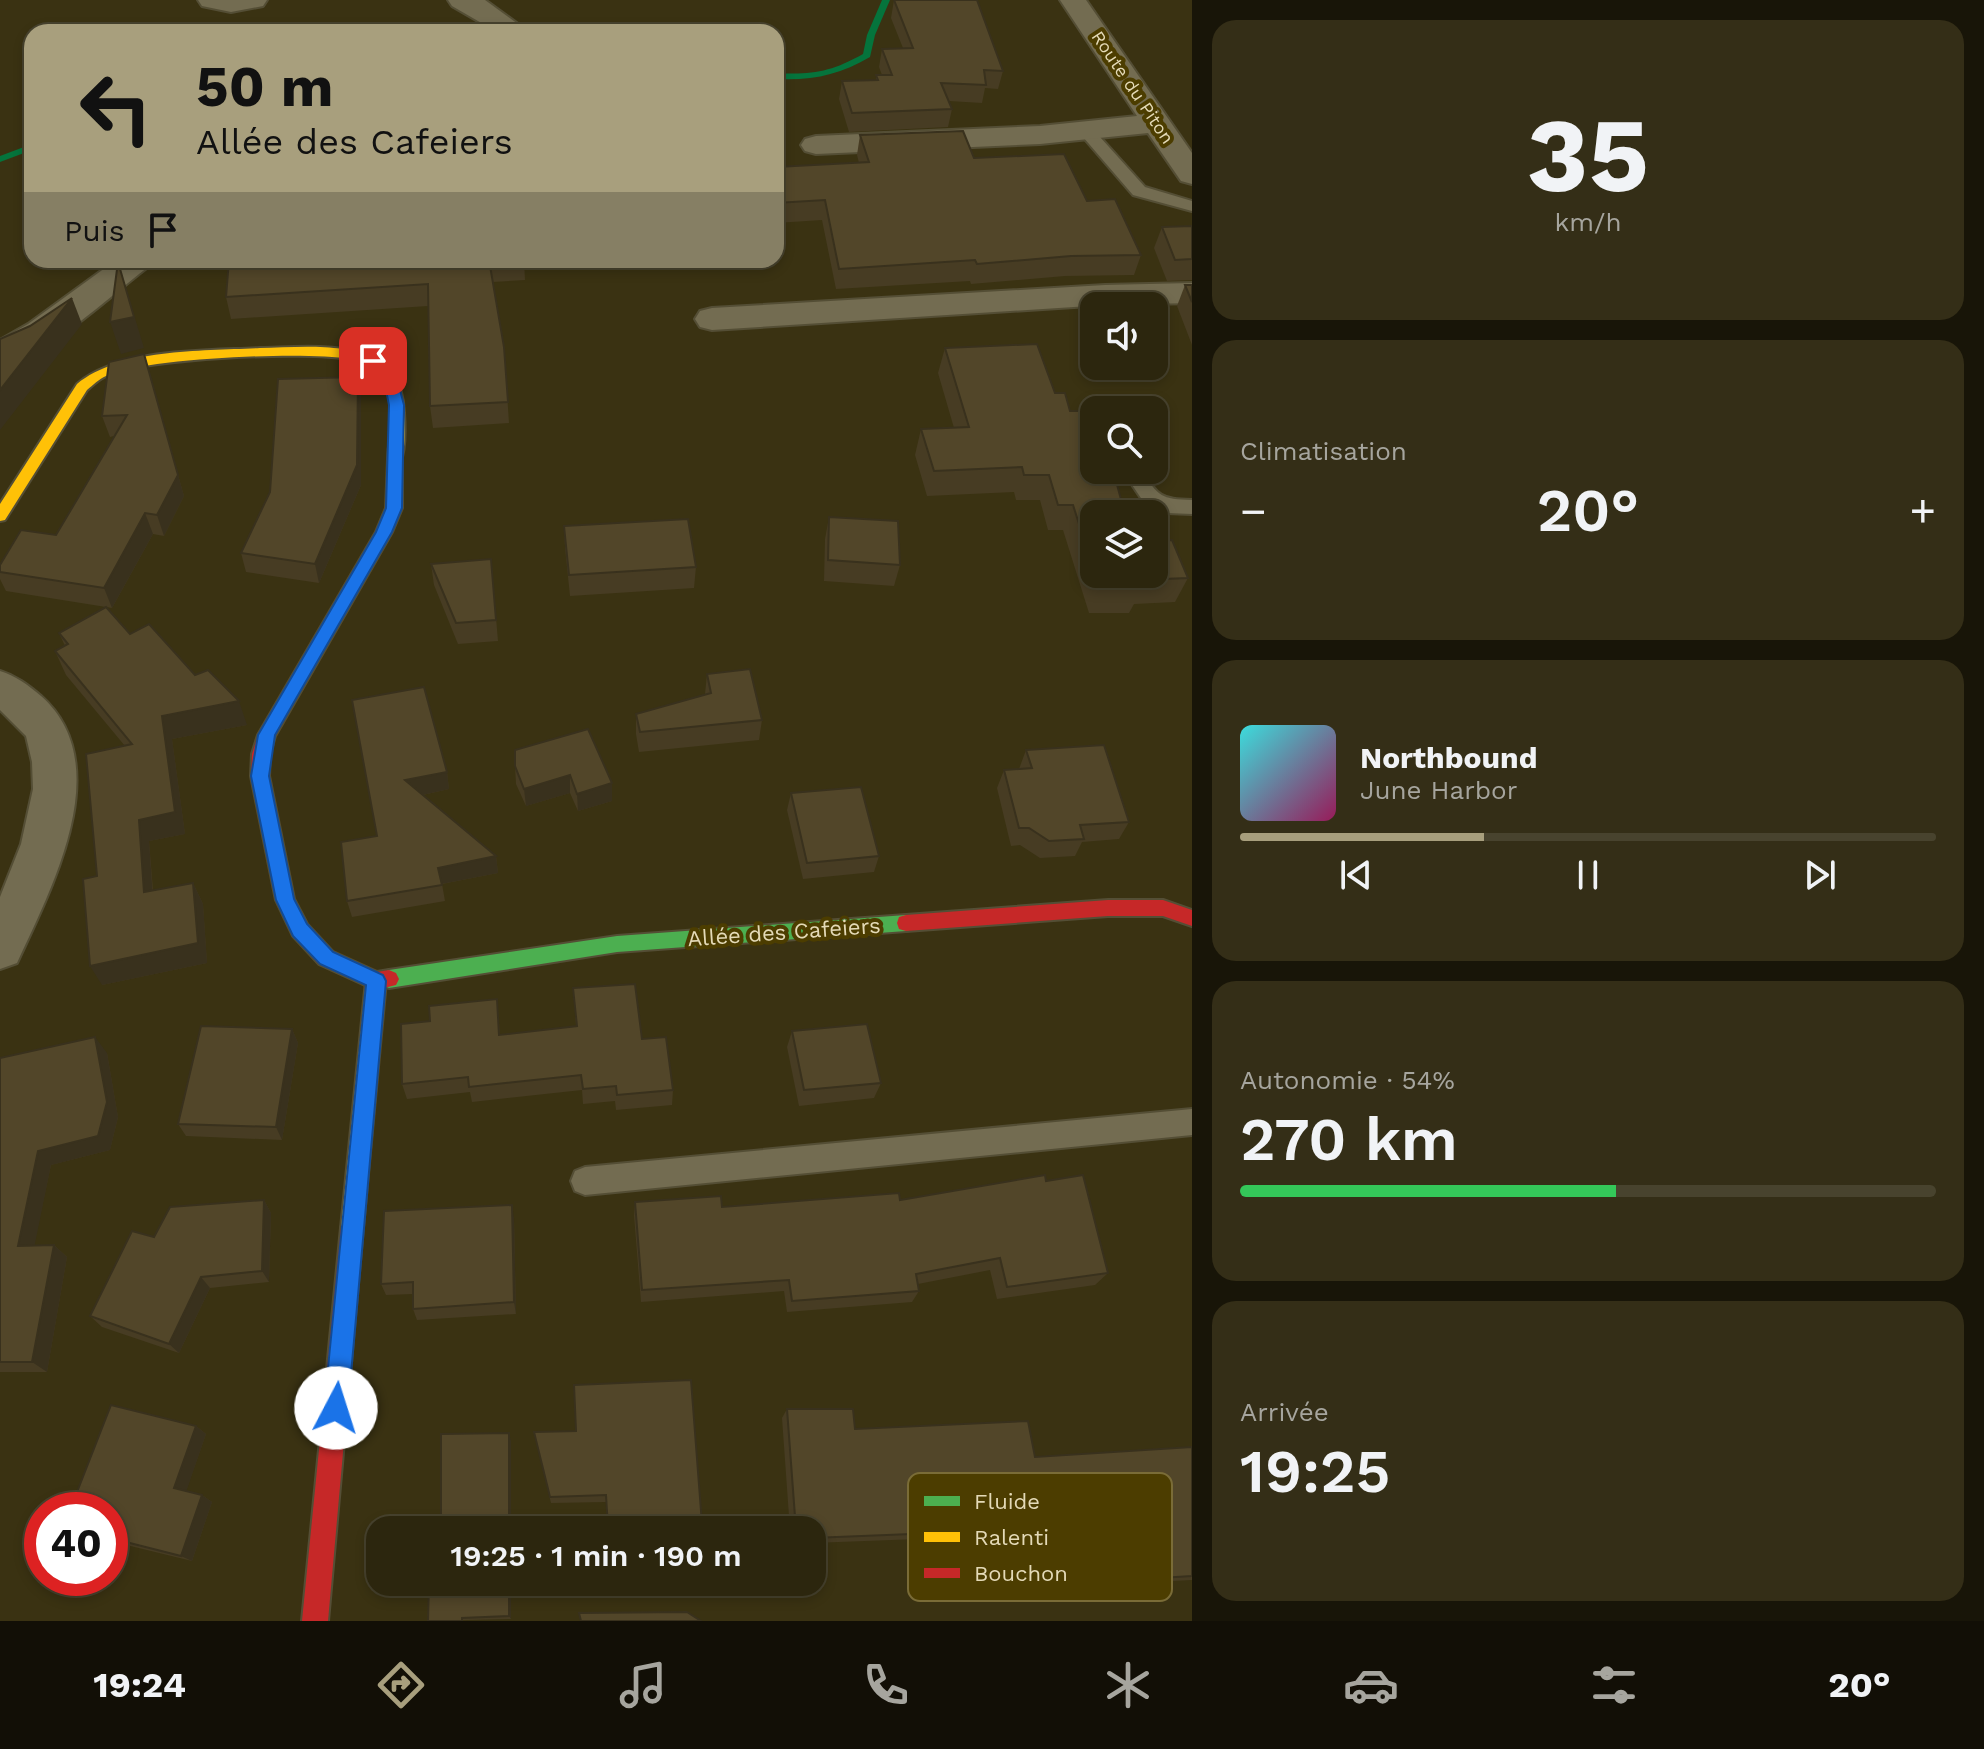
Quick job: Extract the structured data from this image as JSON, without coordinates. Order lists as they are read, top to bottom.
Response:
{
  "streets": {
    "street": ["Route du Piton", "Allée des Cafeiers"]
  },
  "legend": ["Fluide", "Ralenti", "Bouchon"],
  "page": {
    "tile": [
      ["35", "km/h"],
      "Climatisation",
      ["Autonomie · 54%", "270 km"],
      ["Arrivée", "19:25"]
    ],
    "turn": ["50 m", "Allée des Cafeiers"],
    "then": "Puis",
    "heat": ["−", "20°", "+"],
    "song": ["Northbound", "June Harbor"],
    "limit": "40",
    "trip": "19:25 · 1 min · 190 m",
    "tabs": ["19:24", "20°"]
  }
}
